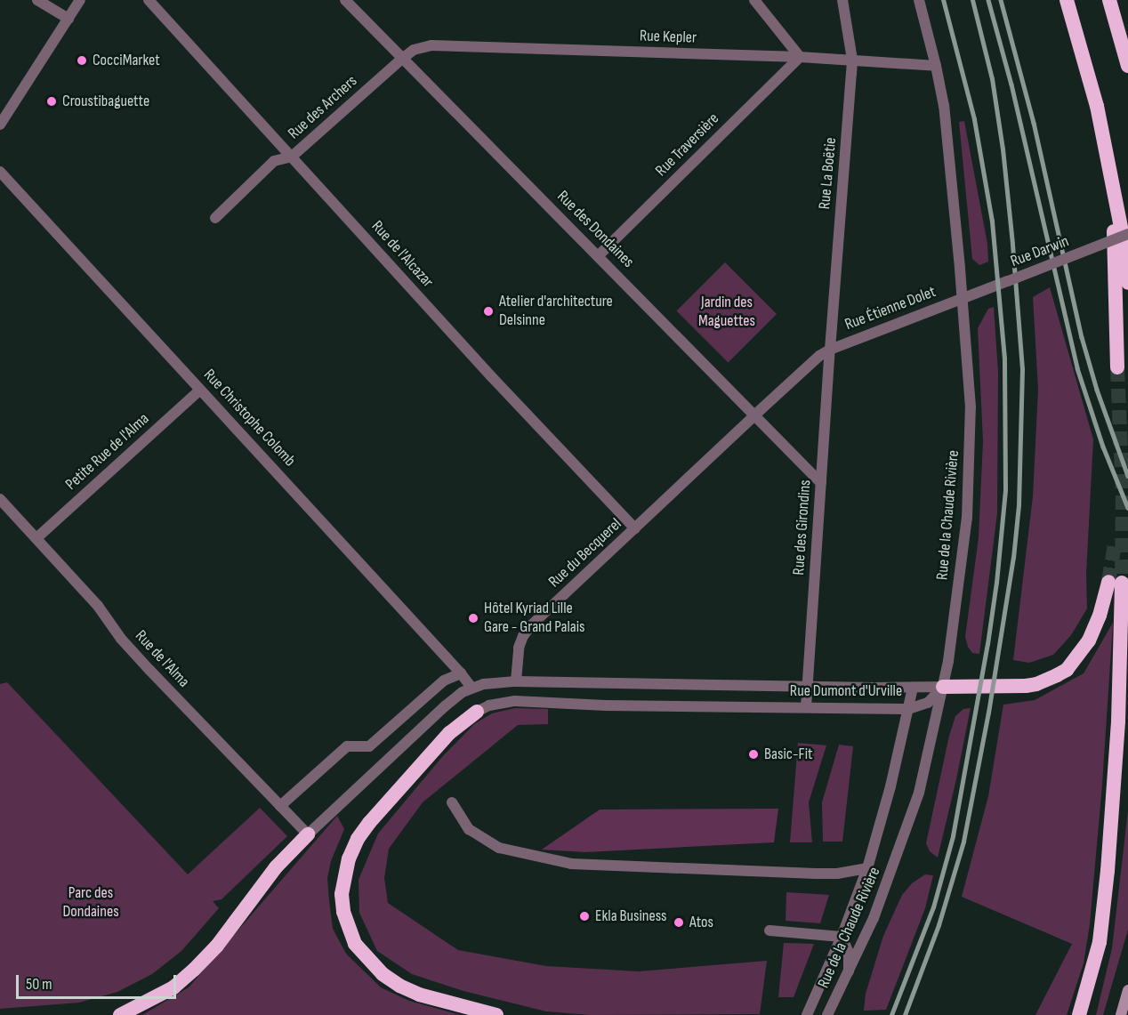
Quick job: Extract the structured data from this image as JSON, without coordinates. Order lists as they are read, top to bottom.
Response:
{
  "streets": {
    "street": [
      "Rue Kepler",
      "Rue des Archers",
      "Rue Traversière",
      "Rue La Boëtie",
      "Rue des Dondaines",
      "Rue Darwin",
      "Rue de l'Alcazar",
      "Rue Étienne Dolet",
      "Rue Christophe Colomb",
      "Petite Rue de l'Alma",
      "Rue de la Chaude Rivière",
      "Rue des Girondins",
      "Rue du Becquerel",
      "Rue de l'Alma",
      "Rue Dumont d'Urville"
    ]
  },
  "crossings": [
    ["Rue Kepler", "Rue des Archers"],
    ["Rue Kepler", "Rue Traversière"],
    ["Rue Kepler", "Rue La Boëtie"],
    ["Rue Kepler", "Rue des Dondaines"],
    ["Rue Kepler", "Rue de la Chaude Rivière"],
    ["Rue des Archers", "Rue des Dondaines"],
    ["Rue des Archers", "Rue de l'Alcazar"],
    ["Rue Traversière", "Rue des Dondaines"],
    ["Rue La Boëtie", "Rue Étienne Dolet"],
    ["Rue La Boëtie", "Rue des Girondins"],
    ["Rue La Boëtie", "Rue du Becquerel"],
    ["Rue des Dondaines", "Rue des Girondins"],
    ["Rue des Dondaines", "Rue du Becquerel"],
    ["Rue Darwin", "Rue Étienne Dolet"],
    ["Rue Darwin", "Rue de la Chaude Rivière"],
    ["Rue de l'Alcazar", "Rue du Becquerel"],
    ["Rue Étienne Dolet", "Rue de la Chaude Rivière"],
    ["Rue Étienne Dolet", "Rue des Girondins"],
    ["Rue Étienne Dolet", "Rue du Becquerel"],
    ["Rue Christophe Colomb", "Petite Rue de l'Alma"],
    ["Petite Rue de l'Alma", "Rue de l'Alma"],
    ["Rue de la Chaude Rivière", "Rue Dumont d'Urville"],
    ["Rue des Girondins", "Rue du Becquerel"],
    ["Rue des Girondins", "Rue Dumont d'Urville"],
    ["Rue du Becquerel", "Rue Dumont d'Urville"]
  ],
  "parks": ["Jardin des Maguettes", "Parc des Dondaines"],
  "places": [
    "CocciMarket",
    "Croustibaguette",
    "Atelier d'architecture Delsinne",
    "Hôtel Kyriad Lille Gare - Grand Palais",
    "Basic-Fit",
    "Ekla Business",
    "Atos"
  ],
  "scale_bar": "50 m"
}
